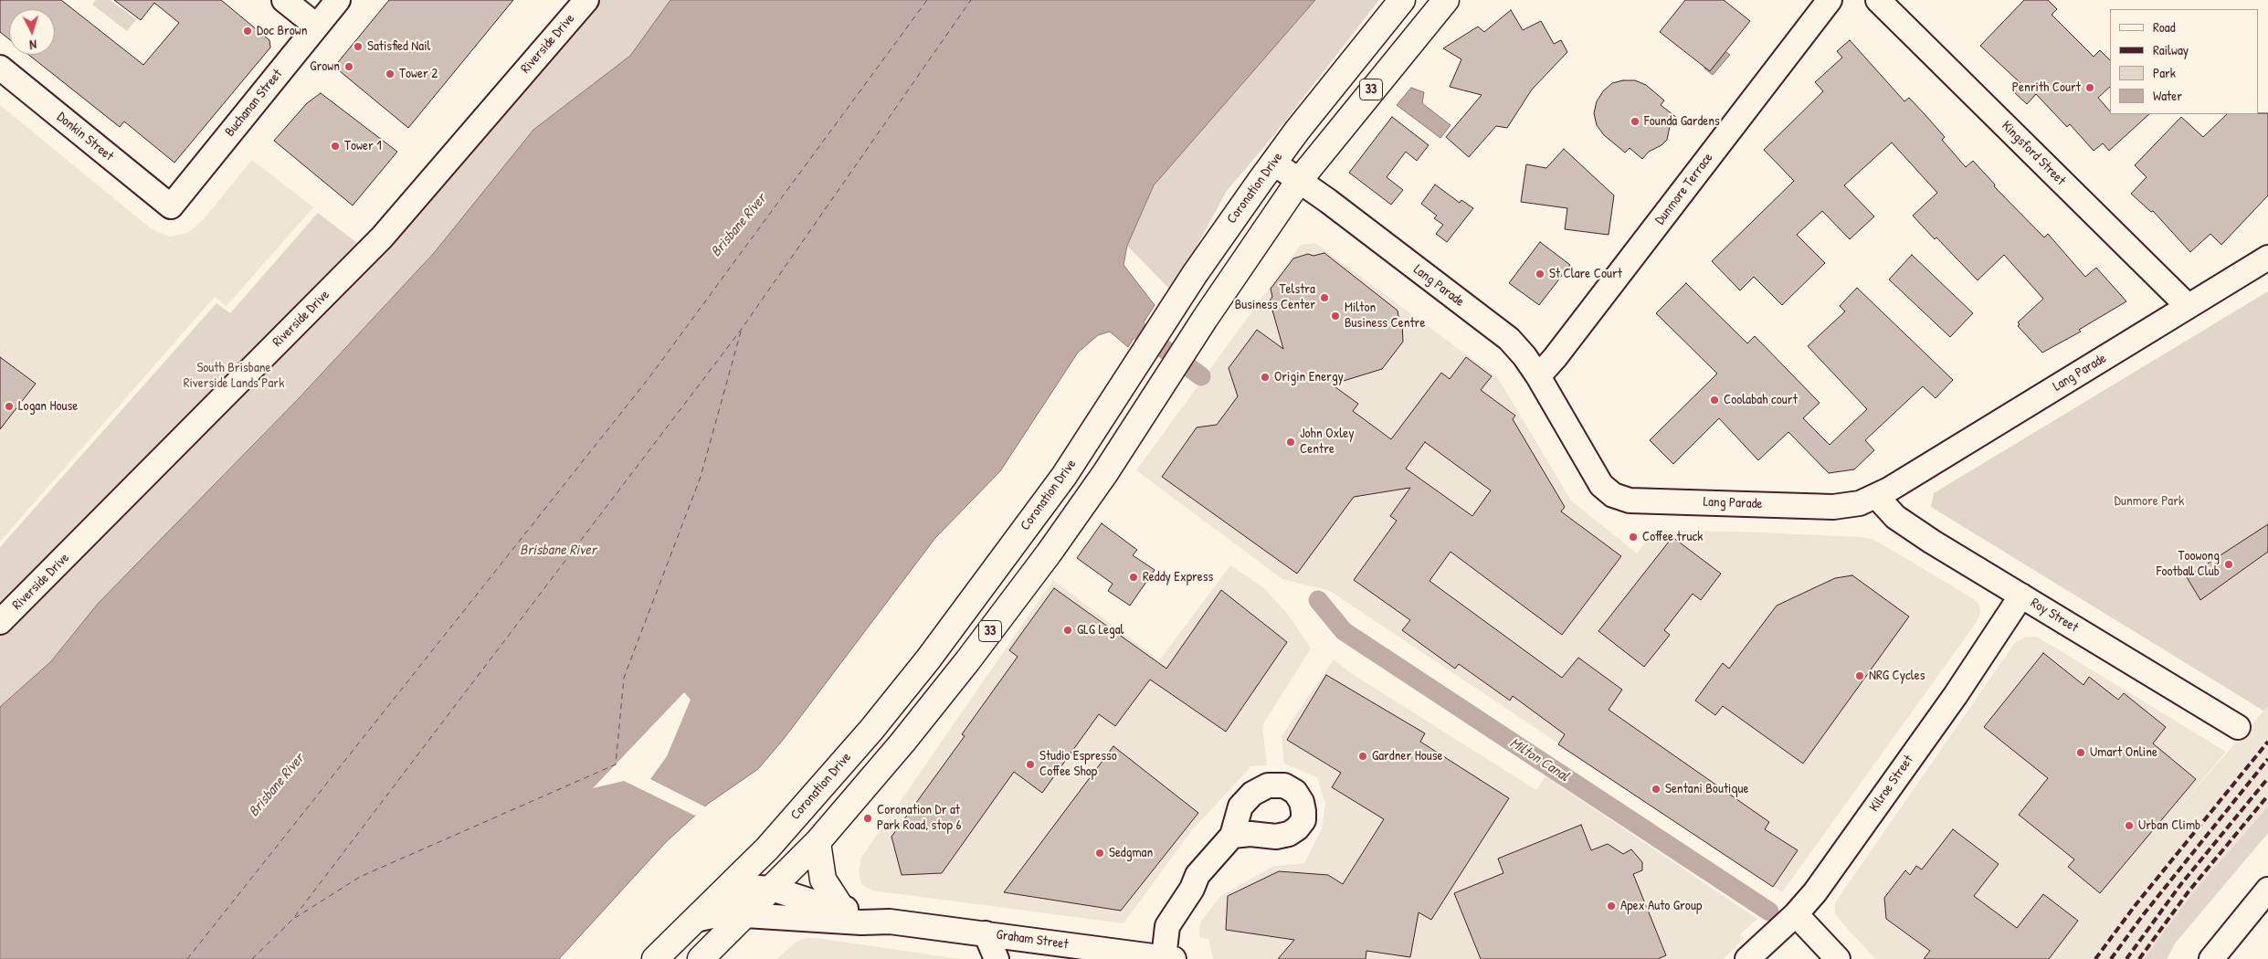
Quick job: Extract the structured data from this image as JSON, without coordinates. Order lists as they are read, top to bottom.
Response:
{
  "streets": {
    "highway": ["33", "Coronation Drive"],
    "street": [
      "Riverside Drive",
      "Buchanan Street",
      "Donkin Street",
      "Kingsford Street",
      "Dunmore Terrace",
      "Lang Parade",
      "Roy Street",
      "Kilroe Street",
      "Graham Street"
    ]
  },
  "crossings": [
    ["33", "Lang Parade"],
    ["33", "Graham Street"],
    ["Buchanan Street", "Donkin Street"],
    ["Kingsford Street", "Lang Parade"],
    ["Coronation Drive", "Lang Parade"],
    ["Coronation Drive", "Graham Street"],
    ["Dunmore Terrace", "Lang Parade"],
    ["Lang Parade", "Roy Street"],
    ["Roy Street", "Kilroe Street"]
  ],
  "water": ["Brisbane River", "Milton Canal"],
  "parks": ["South Brisbane Riverside Lands Park", "Dunmore Park"],
  "places": [
    "Doc Brown",
    "Satisfied Nail",
    "Grown",
    "Tower 2",
    "Penrith Court",
    "Founda Gardens",
    "Tower 1",
    "St Clare Court",
    "Telstra Business Center",
    "Milton Business Centre",
    "Origin Energy",
    "Coolabah court",
    "Logan House",
    "John Oxley Centre",
    "Coffee truck",
    "Toowong Football Club",
    "Reddy Express",
    "GLG Legal",
    "NRG Cycles",
    "Umart Online",
    "Gardner House",
    "Studio Espresso Coffee Shop",
    "Sentani Boutique",
    "Coronation Dr at Park Road, stop 6",
    "Urban Climb",
    "Sedgman",
    "Apex Auto Group"
  ],
  "legend": [
    "Road",
    "Railway",
    "Park",
    "Water"
  ],
  "north": "bottom"
}
